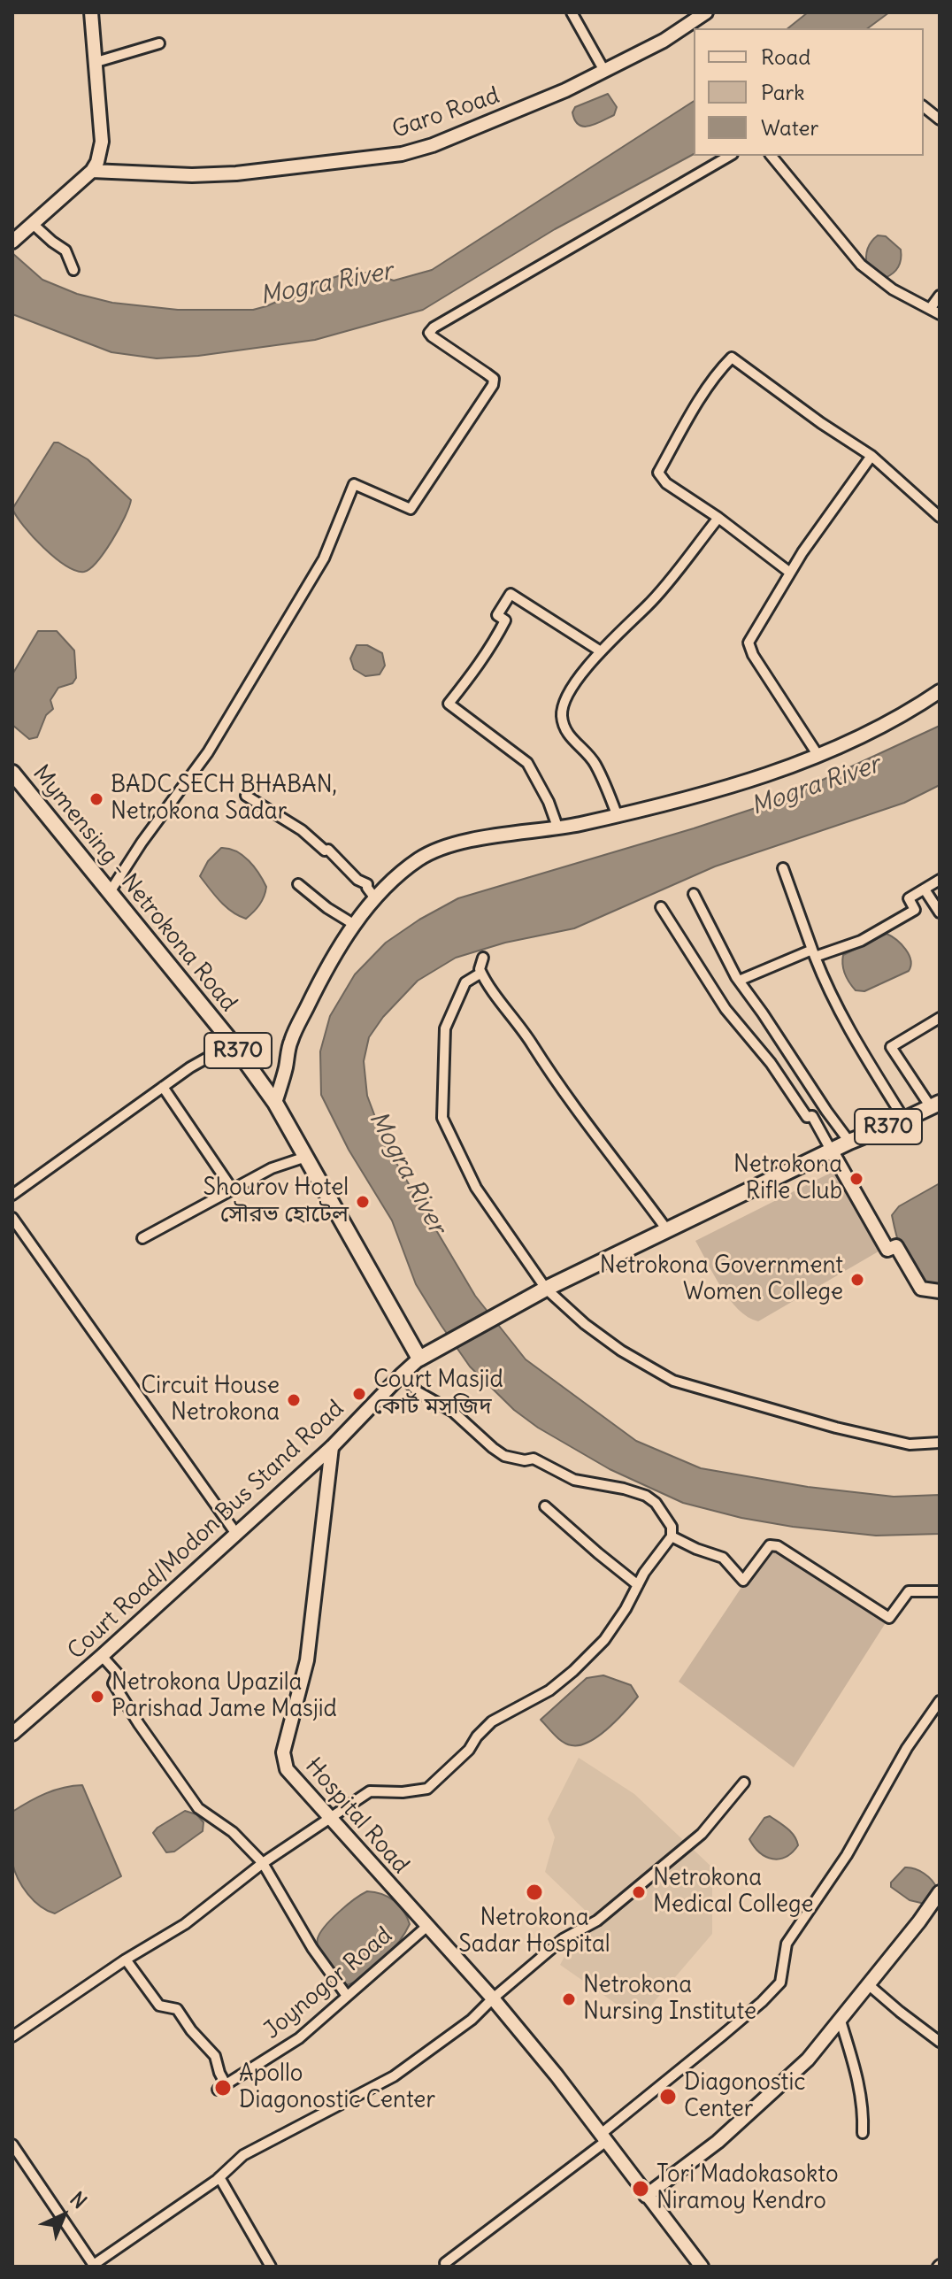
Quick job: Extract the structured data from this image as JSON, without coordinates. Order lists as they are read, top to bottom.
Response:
{
  "streets": {
    "main road": ["Mymensing - Netrokona Road", "R370"],
    "street": [
      "Garo Road",
      "Court Road/Modon Bus Stand Road",
      "Hospital Road",
      "Joynogor Road"
    ]
  },
  "crossings": [
    ["Mymensing - Netrokona Road", "R370"],
    ["Mymensing - Netrokona Road", "Court Road/Modon Bus Stand Road"],
    ["R370", "Court Road/Modon Bus Stand Road"],
    ["Court Road/Modon Bus Stand Road", "Hospital Road"],
    ["Hospital Road", "Joynogor Road"]
  ],
  "water": ["Mogra River"],
  "places": [
    "BADC SECH BHABAN, Netrokona Sadar",
    "Netrokona Rifle Club",
    "Shourov Hotel সৌরভ হোটেল",
    "Netrokona Government Women College",
    "Court Masjid কোর্ট মসজিদ",
    "Circuit House Netrokona",
    "Netrokona Upazila Parishad Jame Masjid",
    "Netrokona Sadar Hospital",
    "Netrokona Medical College",
    "Netrokona Nursing Institute",
    "Apollo Diagonostic Center",
    "Diagonostic Center",
    "Tori Madokasokto Niramoy Kendro"
  ],
  "legend": ["Road", "Park", "Water"],
  "north": "top right"
}
